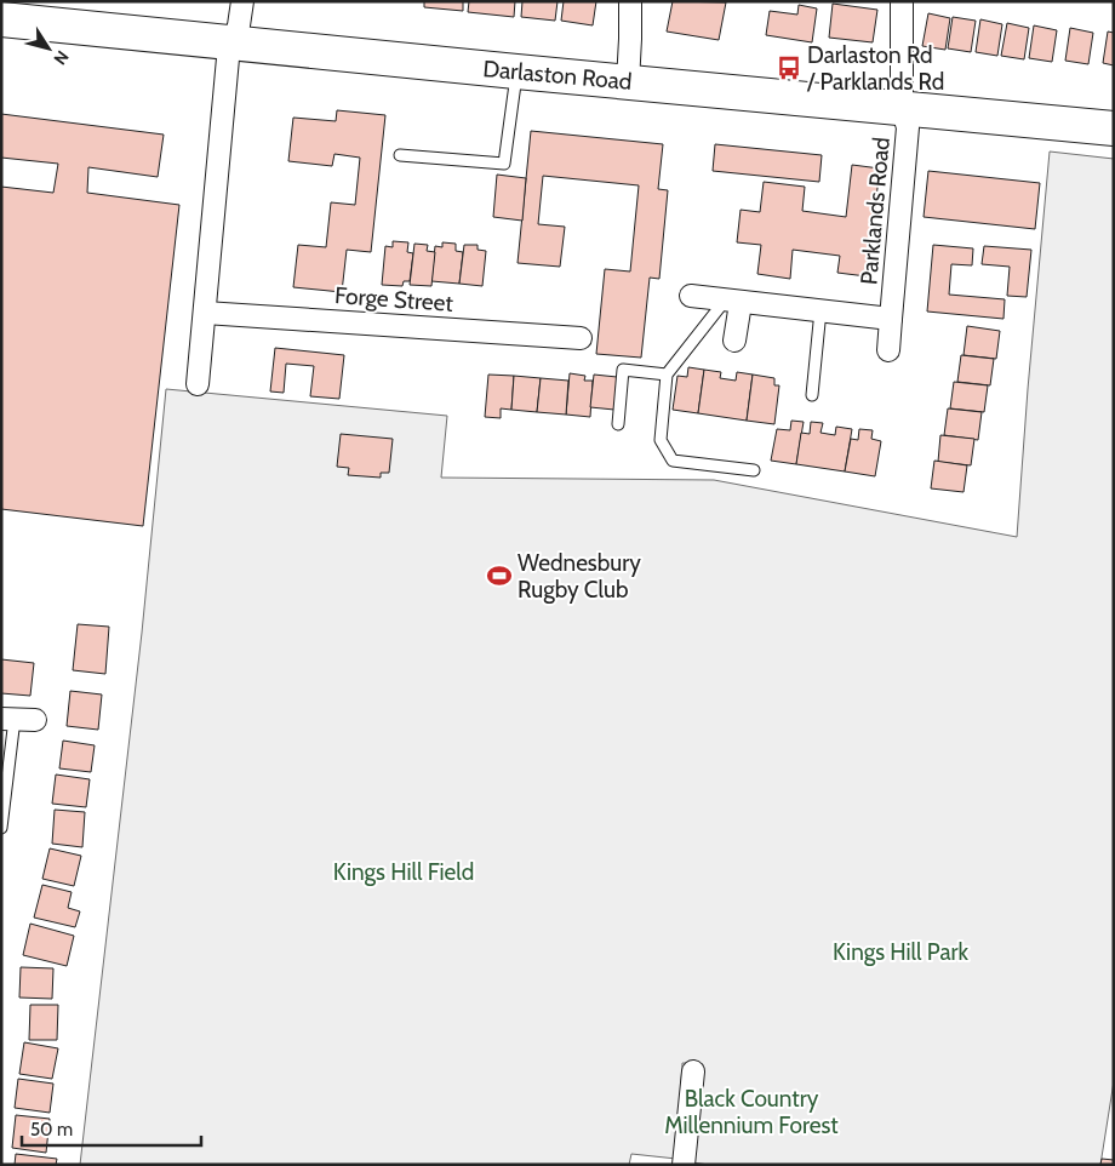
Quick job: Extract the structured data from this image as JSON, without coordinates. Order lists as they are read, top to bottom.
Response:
{
  "streets": {
    "main road": ["Darlaston Road"],
    "street": ["Parklands Road", "Forge Street"]
  },
  "crossings": [
    ["Darlaston Road", "Parklands Road"]
  ],
  "parks": ["Kings Hill Field", "Kings Hill Park", "Black Country Millennium Forest"],
  "places": {
    "bus stop": ["Darlaston Rd / Parklands Rd"],
    "sports": ["Wednesbury Rugby Club"]
  },
  "scale_bar": "50 m",
  "north": "bottom right"
}
